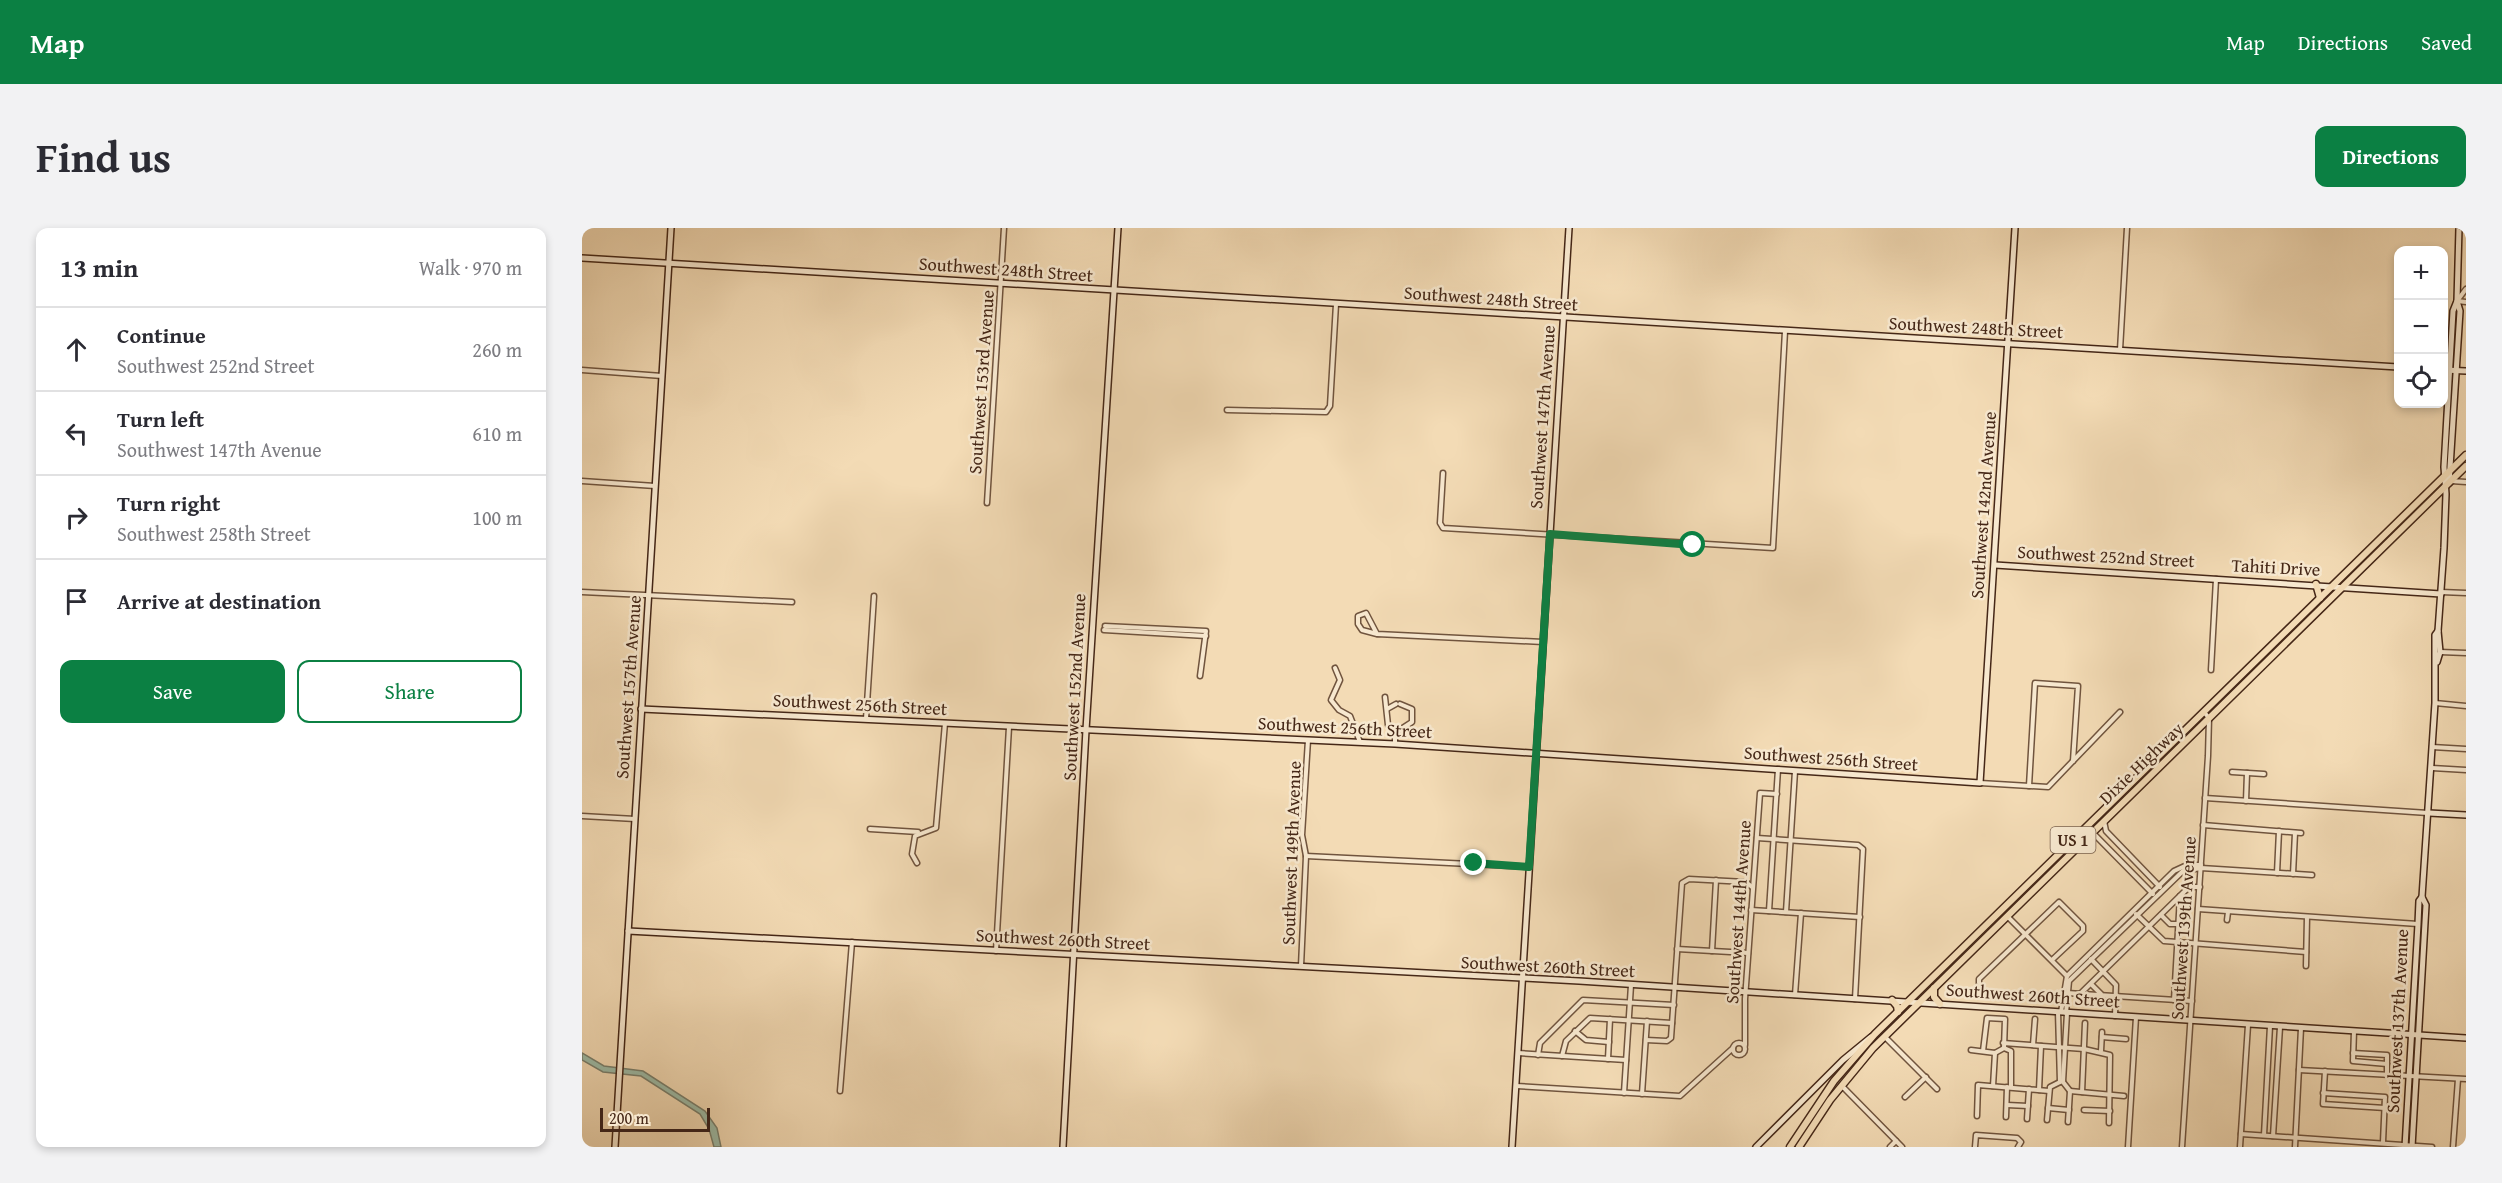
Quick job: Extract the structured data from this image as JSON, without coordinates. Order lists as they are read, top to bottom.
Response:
{
  "streets": {
    "highway": ["Dixie Highway", "US 1"],
    "street": [
      "Southwest 248th Street",
      "Southwest 153rd Avenue",
      "Southwest 147th Avenue",
      "Southwest 142nd Avenue",
      "Southwest 252nd Street",
      "Tahiti Drive",
      "Southwest 157th Avenue",
      "Southwest 152nd Avenue",
      "Southwest 256th Street",
      "Southwest 149th Avenue",
      "Southwest 144th Avenue",
      "Southwest 139th Avenue",
      "Southwest 260th Street",
      "Southwest 137th Avenue"
    ]
  },
  "crossings": [
    ["Southwest 248th Street", "Southwest 153rd Avenue"],
    ["Southwest 248th Street", "Southwest 147th Avenue"],
    ["Southwest 248th Street", "Southwest 142nd Avenue"],
    ["Southwest 248th Street", "Southwest 157th Avenue"],
    ["Southwest 248th Street", "Southwest 152nd Avenue"],
    ["Southwest 147th Avenue", "Southwest 256th Street"],
    ["Southwest 147th Avenue", "Southwest 260th Street"],
    ["Southwest 142nd Avenue", "Southwest 252nd Street"],
    ["Southwest 142nd Avenue", "Southwest 256th Street"],
    ["Southwest 252nd Street", "Tahiti Drive"],
    ["Tahiti Drive", "Dixie Highway"],
    ["Southwest 157th Avenue", "Southwest 256th Street"],
    ["Southwest 157th Avenue", "Southwest 260th Street"],
    ["Southwest 152nd Avenue", "Southwest 256th Street"],
    ["Southwest 152nd Avenue", "Southwest 260th Street"],
    ["Southwest 256th Street", "Southwest 149th Avenue"],
    ["Dixie Highway", "US 1"],
    ["Dixie Highway", "Southwest 139th Avenue"],
    ["Dixie Highway", "Southwest 260th Street"],
    ["Dixie Highway", "Southwest 137th Avenue"],
    ["Southwest 149th Avenue", "Southwest 260th Street"],
    ["Southwest 144th Avenue", "Southwest 260th Street"],
    ["Southwest 139th Avenue", "Southwest 260th Street"],
    ["Southwest 260th Street", "Southwest 137th Avenue"]
  ],
  "scale_bar": "200 m",
  "page": {
    "header": "Map",
    "nav": ["Map", "Directions", "Saved"],
    "title": "Find us",
    "buttons": [
      "Directions",
      ["Save", "Share"]
    ],
    "heading": ["13 min", "Walk · 970 m"],
    "map_buttons": ["+", "−"],
    "list": [
      ["Continue", "Southwest 252nd Street", "260 m"],
      ["Turn left", "Southwest 147th Avenue", "610 m"],
      ["Turn right", "Southwest 258th Street", "100 m"],
      "Arrive at destination"
    ],
    "scale": "200 m"
  }
}
